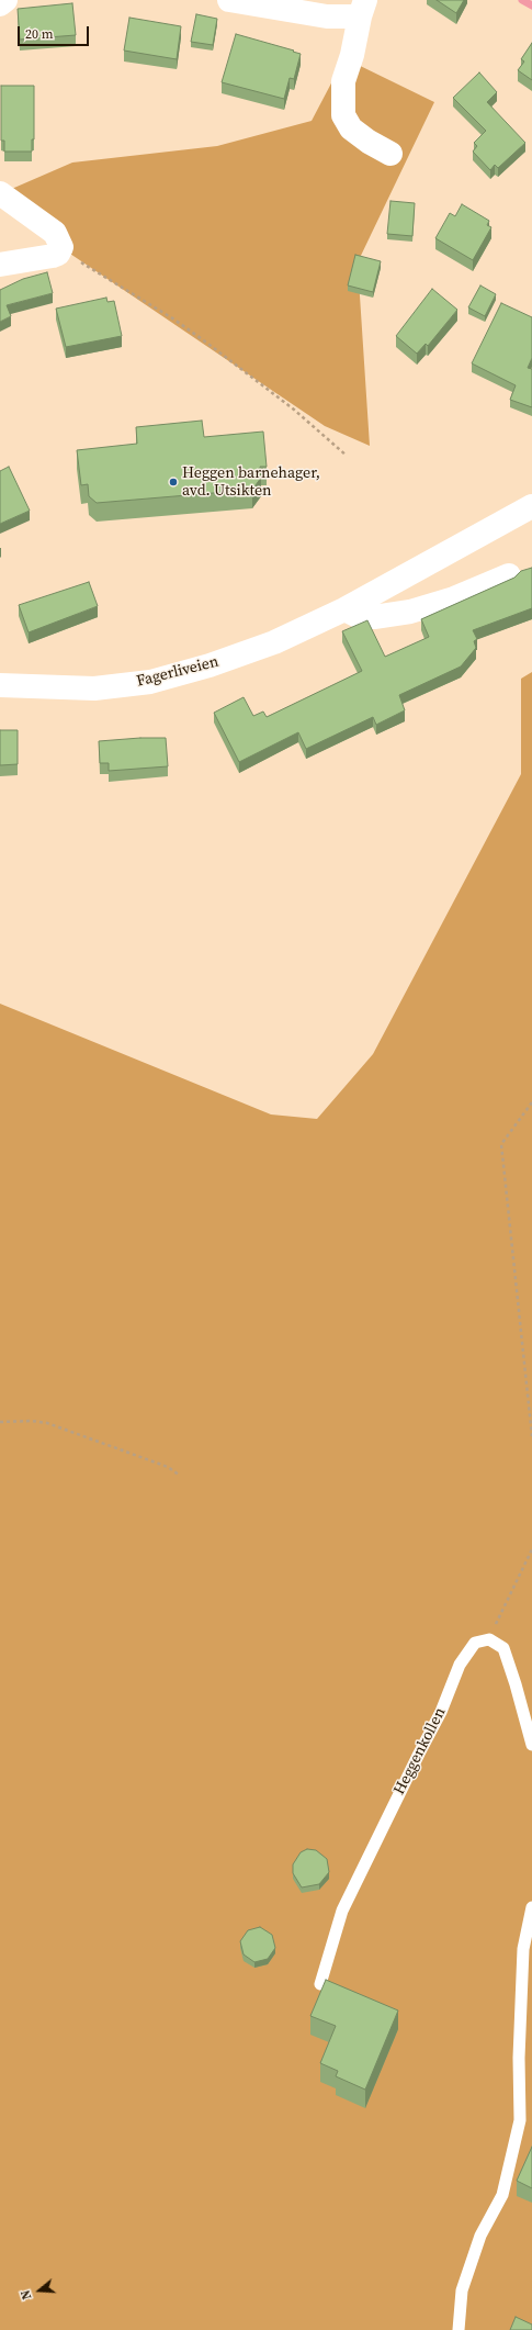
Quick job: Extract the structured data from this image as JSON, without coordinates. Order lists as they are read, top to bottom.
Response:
{
  "streets": {
    "street": ["Fagerliveien"],
    "lane": ["Heggenkollen"]
  },
  "places": ["Heggen barnehager, avd. Utsikten"],
  "scale_bar": "20 m",
  "north": "left"
}
